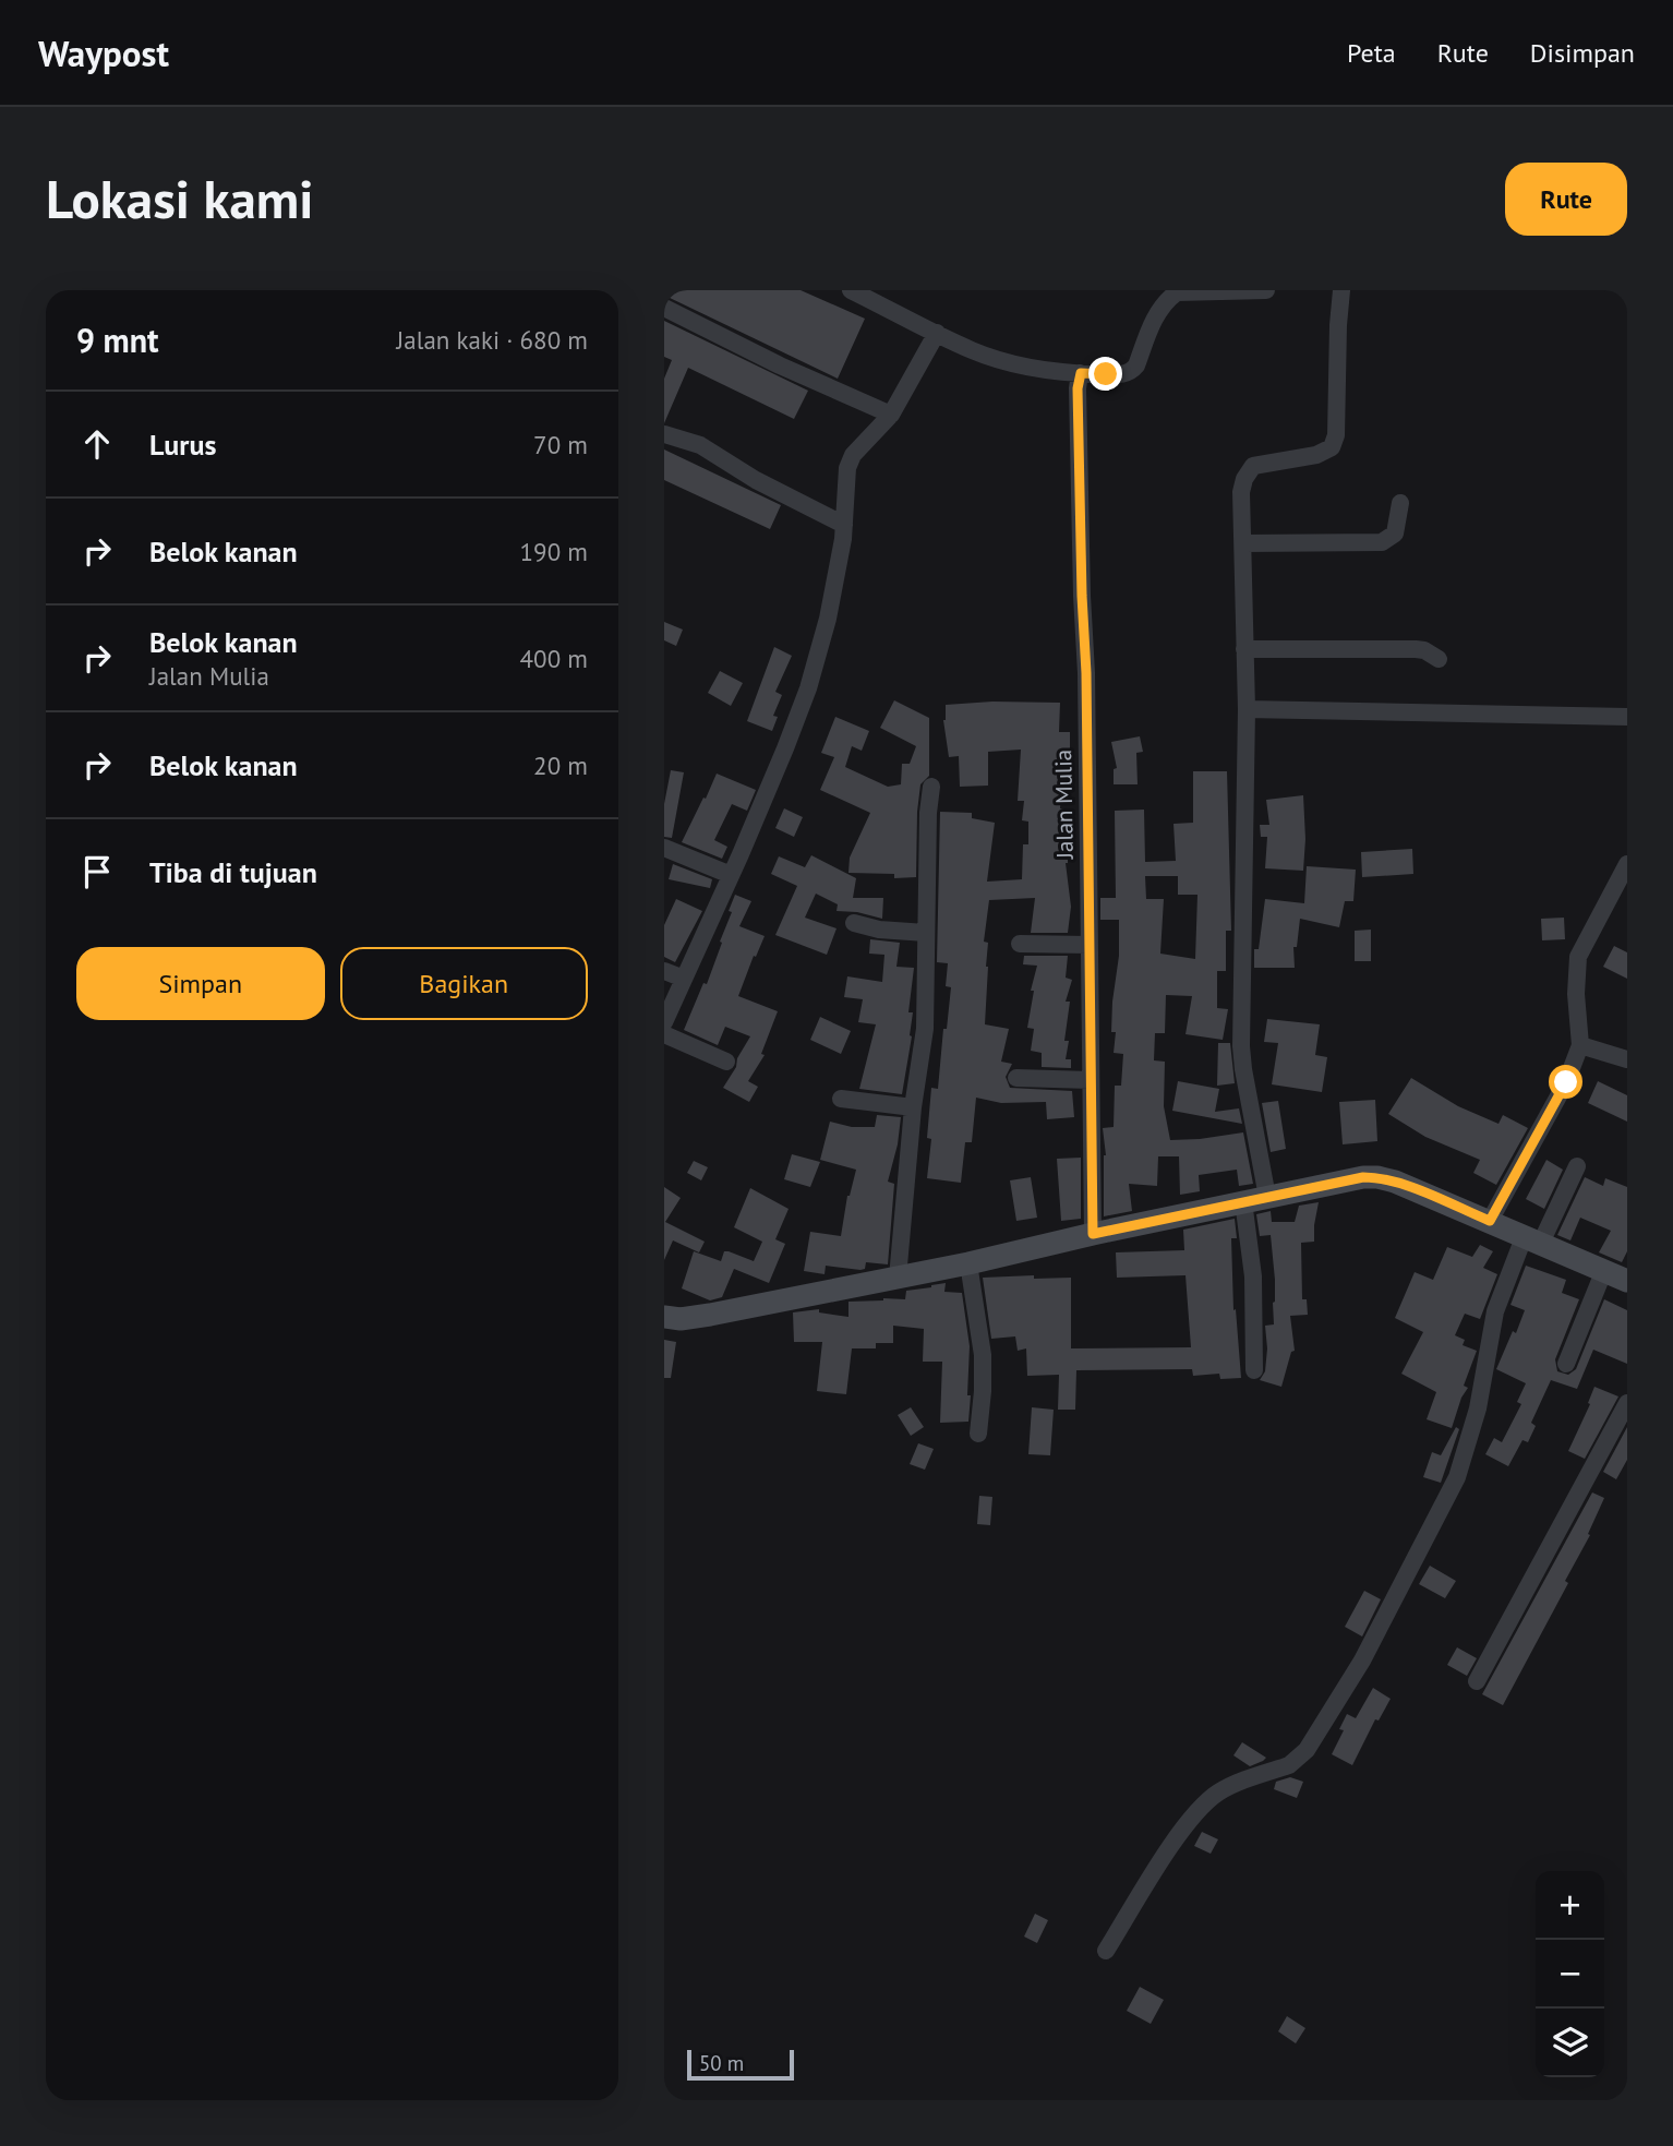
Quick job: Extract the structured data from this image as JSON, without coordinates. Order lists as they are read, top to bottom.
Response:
{
  "streets": {
    "street": ["Jalan Mulia"]
  },
  "scale_bar": "50 m",
  "page": {
    "header": "Waypost",
    "nav": ["Peta", "Rute", "Disimpan"],
    "buttons": [
      "Rute",
      ["Simpan", "Bagikan"]
    ],
    "title": "Lokasi kami",
    "heading": ["9 mnt", "Jalan kaki · 680 m"],
    "list": [
      ["Lurus", "70 m"],
      ["Belok kanan", "190 m"],
      ["Belok kanan", "Jalan Mulia", "400 m"],
      ["Belok kanan", "20 m"],
      "Tiba di tujuan"
    ],
    "map_buttons": ["+", "−"],
    "scale": "50 m"
  }
}
